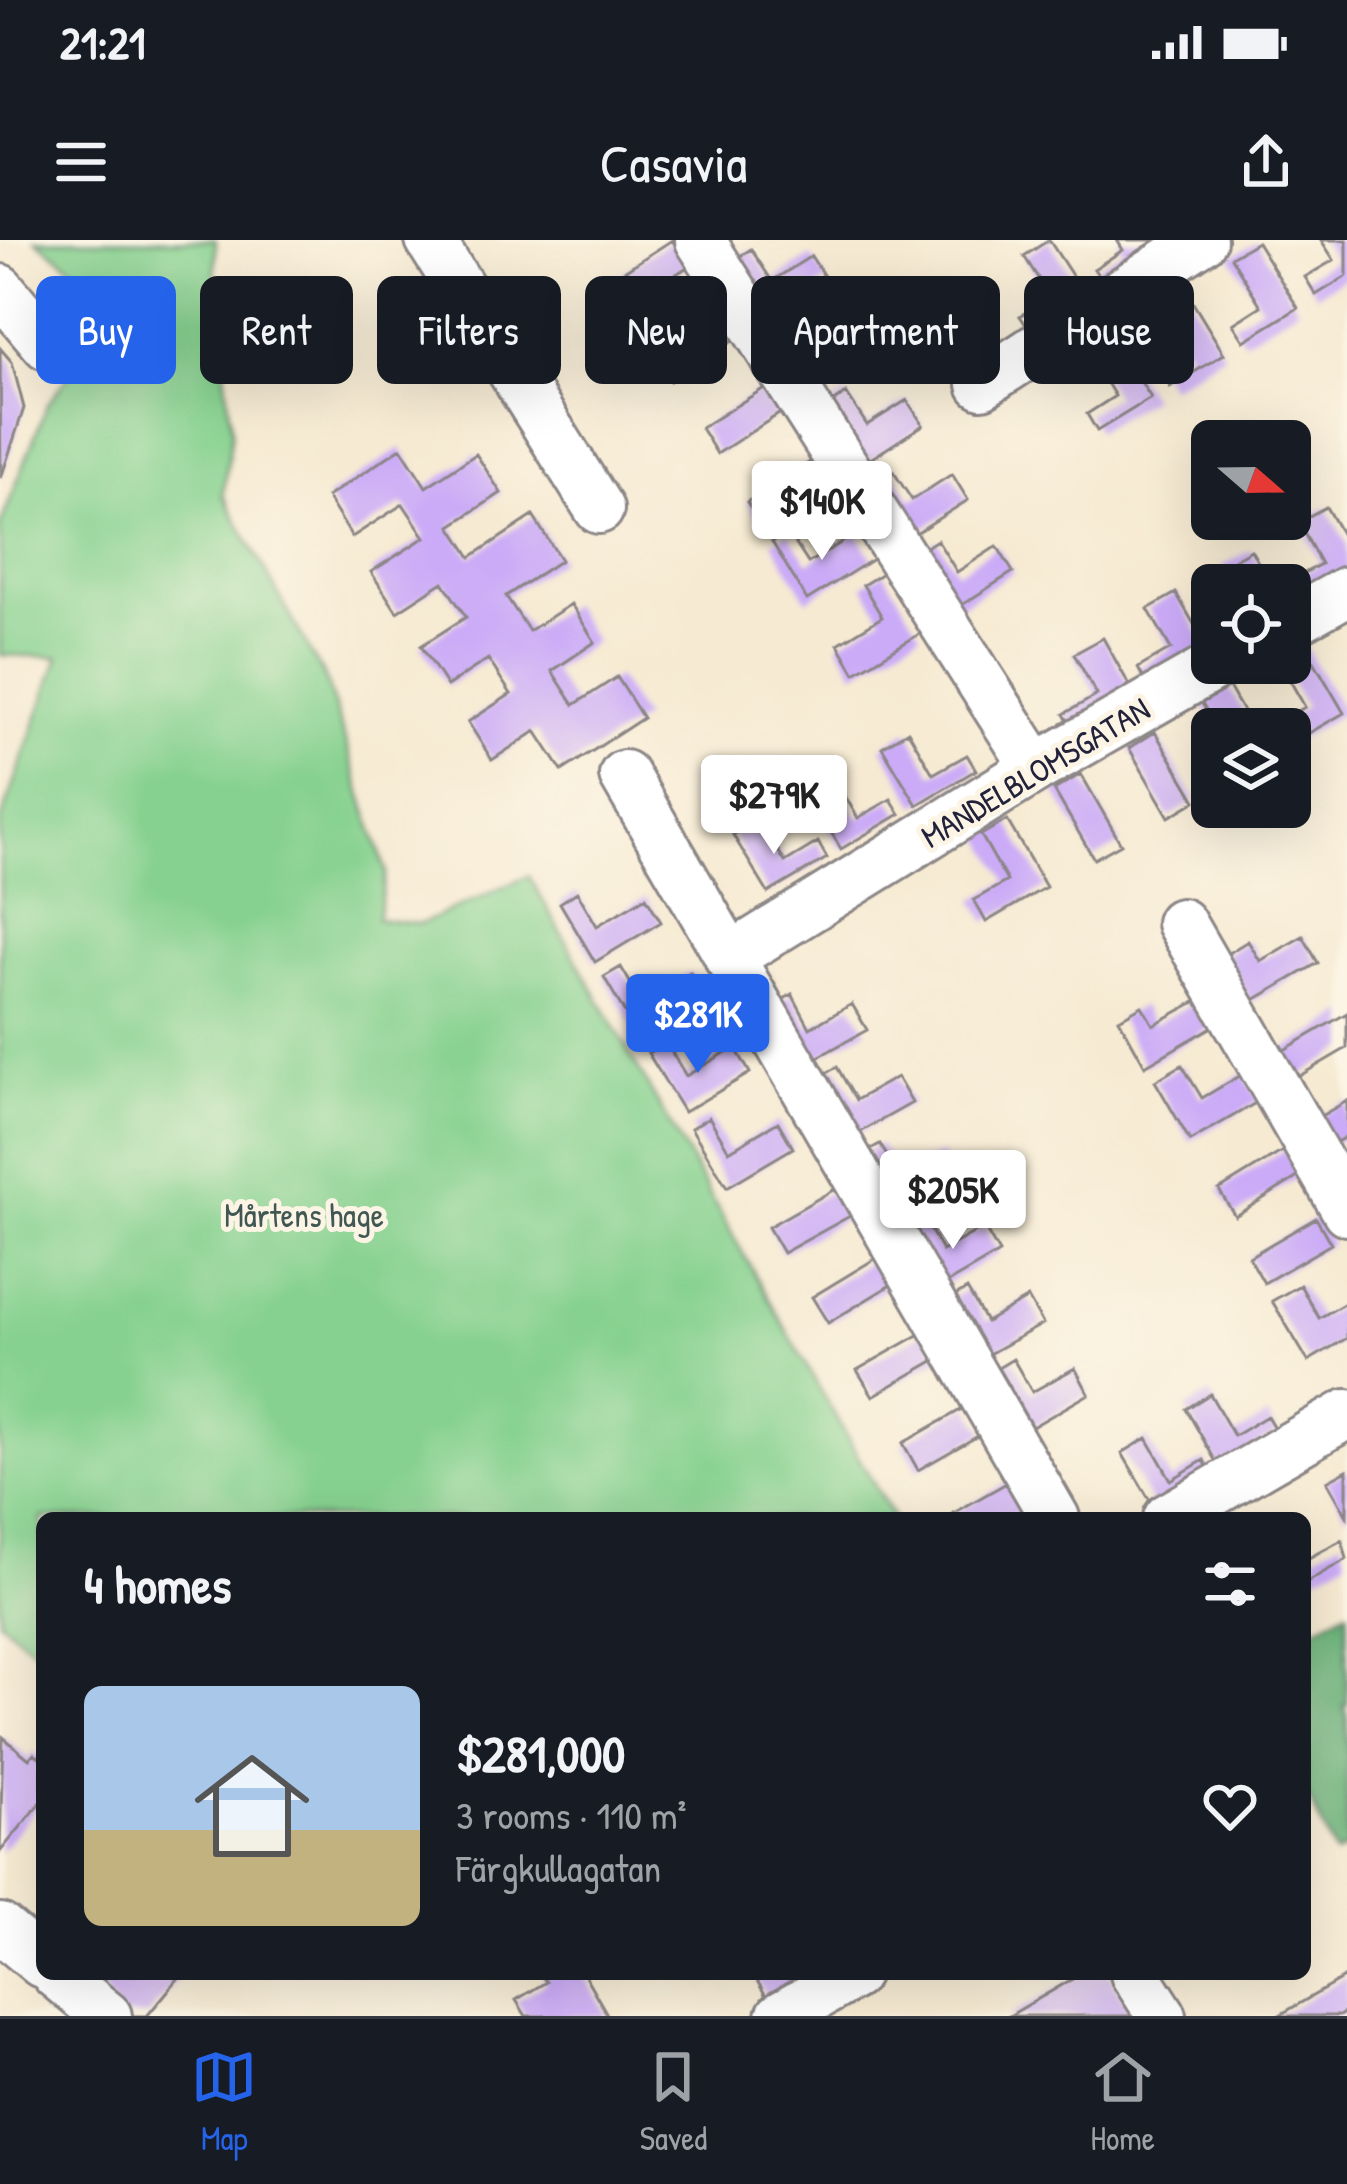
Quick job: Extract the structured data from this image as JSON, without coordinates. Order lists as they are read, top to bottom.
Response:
{
  "streets": {
    "street": ["MANDELBLOMSGATAN"]
  },
  "parks": ["Mårtens hage"],
  "north": "right",
  "page": {
    "status": "21:21",
    "header": "Casavia",
    "chip": [
      "Buy",
      "Rent",
      "Filters",
      "New",
      "Apartment",
      "House"
    ],
    "price": [
      "$140K",
      "$279K",
      "$281K",
      "$205K"
    ],
    "heading": "4 homes",
    "list": [
      {
        "name": "$281,000",
        "note": "3 rooms · 110 m² · Färgkullagatan"
      }
    ],
    "tabs": ["Map", "Saved", "Home"]
  }
}
